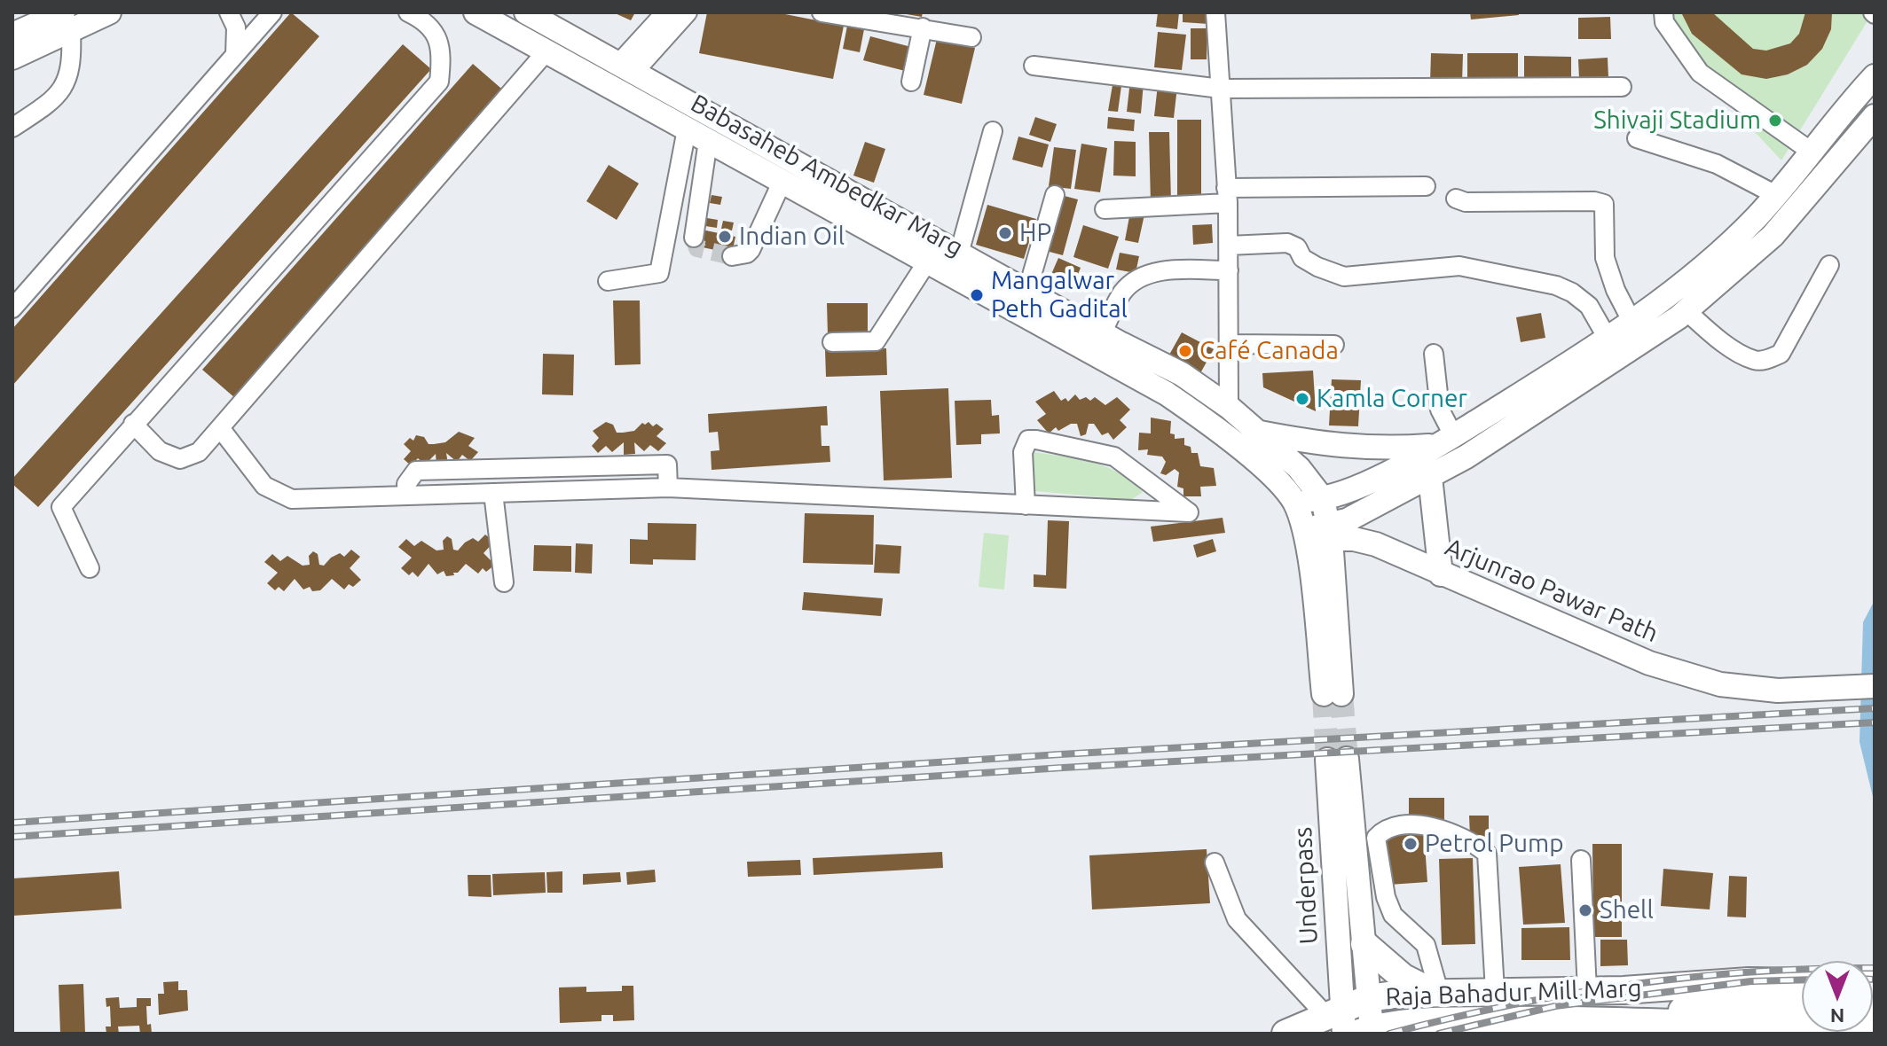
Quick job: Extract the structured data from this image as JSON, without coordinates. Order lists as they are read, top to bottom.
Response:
{
  "streets": {
    "highway": ["Raja Bahadur Mill Marg"],
    "main road": ["Babasaheb Ambedkar Marg", "Arjunrao Pawar Path", "Underpass"]
  },
  "crossings": [
    ["Underpass", "Raja Bahadur Mill Marg"]
  ],
  "places": [
    "Shivaji Stadium",
    "HP",
    "Indian Oil",
    "Mangalwar Peth Gadital",
    "Café Canada",
    "Kamla Corner",
    "Petrol Pump",
    "Shell"
  ],
  "north": "bottom"
}
